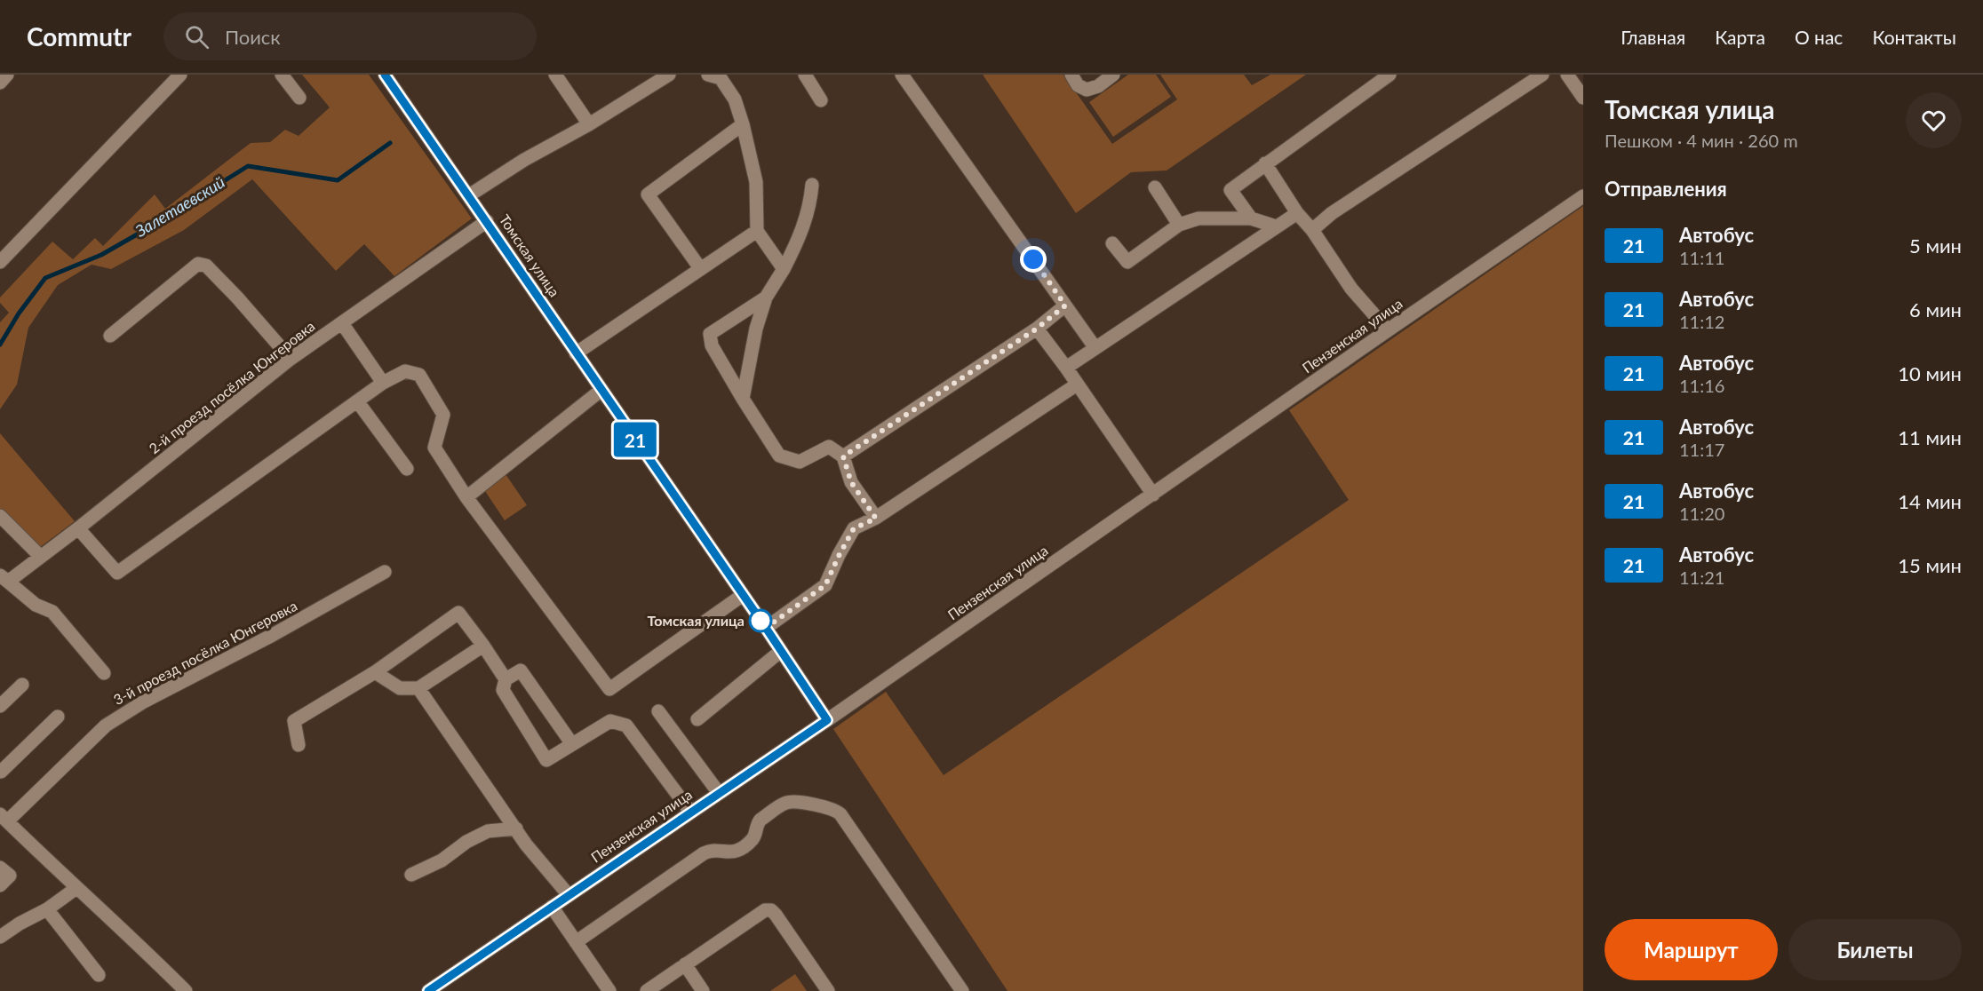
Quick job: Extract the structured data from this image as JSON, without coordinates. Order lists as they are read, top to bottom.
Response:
{
  "streets": {
    "street": [
      "Томская улица",
      "Пензенская улица",
      "2-й проезд посёлка Юнгеровка",
      "3-й проезд посёлка Юнгеровка"
    ]
  },
  "crossings": [
    ["Томская улица", "Пензенская улица"],
    ["Томская улица", "2-й проезд посёлка Юнгеровка"]
  ],
  "water": ["Залетаевский"],
  "places": ["Томская улица"],
  "lines": ["bus line 21"],
  "page": {
    "header": "Commutr",
    "search": "Поиск",
    "nav": [
      "Главная",
      "Карта",
      "О нас",
      "Контакты"
    ],
    "on_map": "21",
    "heading": [
      ["Томская улица", "Пешком · 4 мин · 260 m"],
      "Отправления"
    ],
    "list": [
      {
        "mark": "21",
        "name": "Автобус",
        "note": "11:11",
        "value": "5 мин"
      },
      {
        "mark": "21",
        "name": "Автобус",
        "note": "11:12",
        "value": "6 мин"
      },
      {
        "mark": "21",
        "name": "Автобус",
        "note": "11:16",
        "value": "10 мин"
      },
      {
        "mark": "21",
        "name": "Автобус",
        "note": "11:17",
        "value": "11 мин"
      },
      {
        "mark": "21",
        "name": "Автобус",
        "note": "11:20",
        "value": "14 мин"
      },
      {
        "mark": "21",
        "name": "Автобус",
        "note": "11:21",
        "value": "15 мин"
      }
    ],
    "buttons": ["Маршрут", "Билеты"]
  }
}
